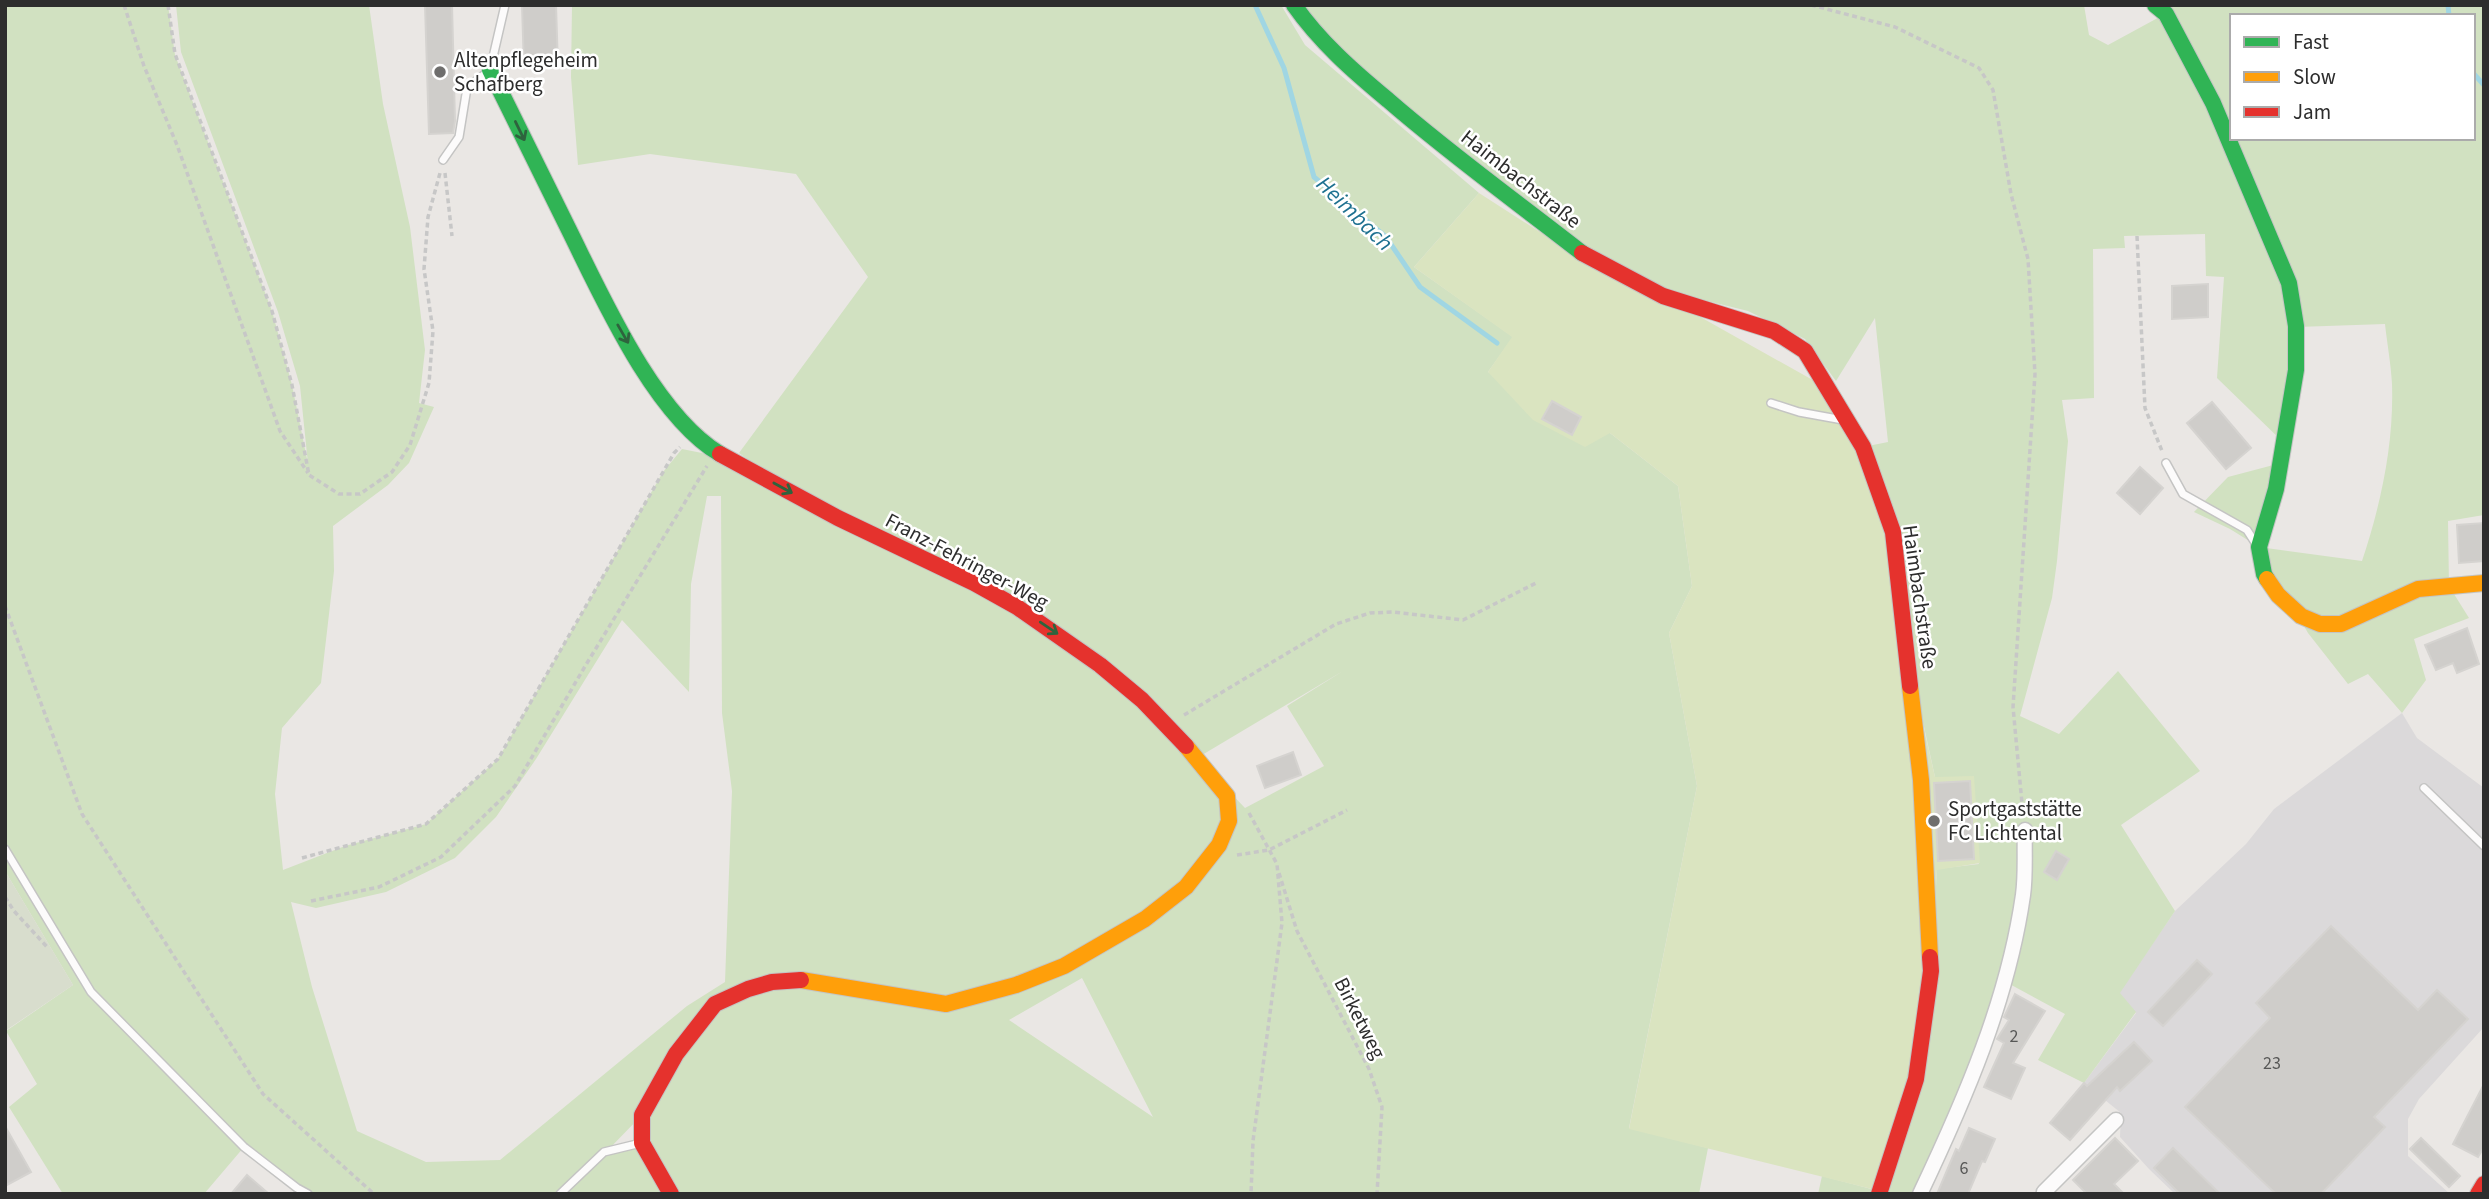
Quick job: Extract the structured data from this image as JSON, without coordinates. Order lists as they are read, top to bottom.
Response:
{
  "streets": {
    "street": ["Haimbachstraße", "Franz-Fehringer-Weg"],
    "path": ["Birketweg"]
  },
  "one_way": ["Franz-Fehringer-Weg"],
  "water": ["Heimbach"],
  "places": ["Altenpflegeheim Schafberg", "Sportgaststätte FC Lichtental"],
  "house_numbers": ["2", "23", "6"],
  "legend": ["Fast", "Slow", "Jam"]
}
